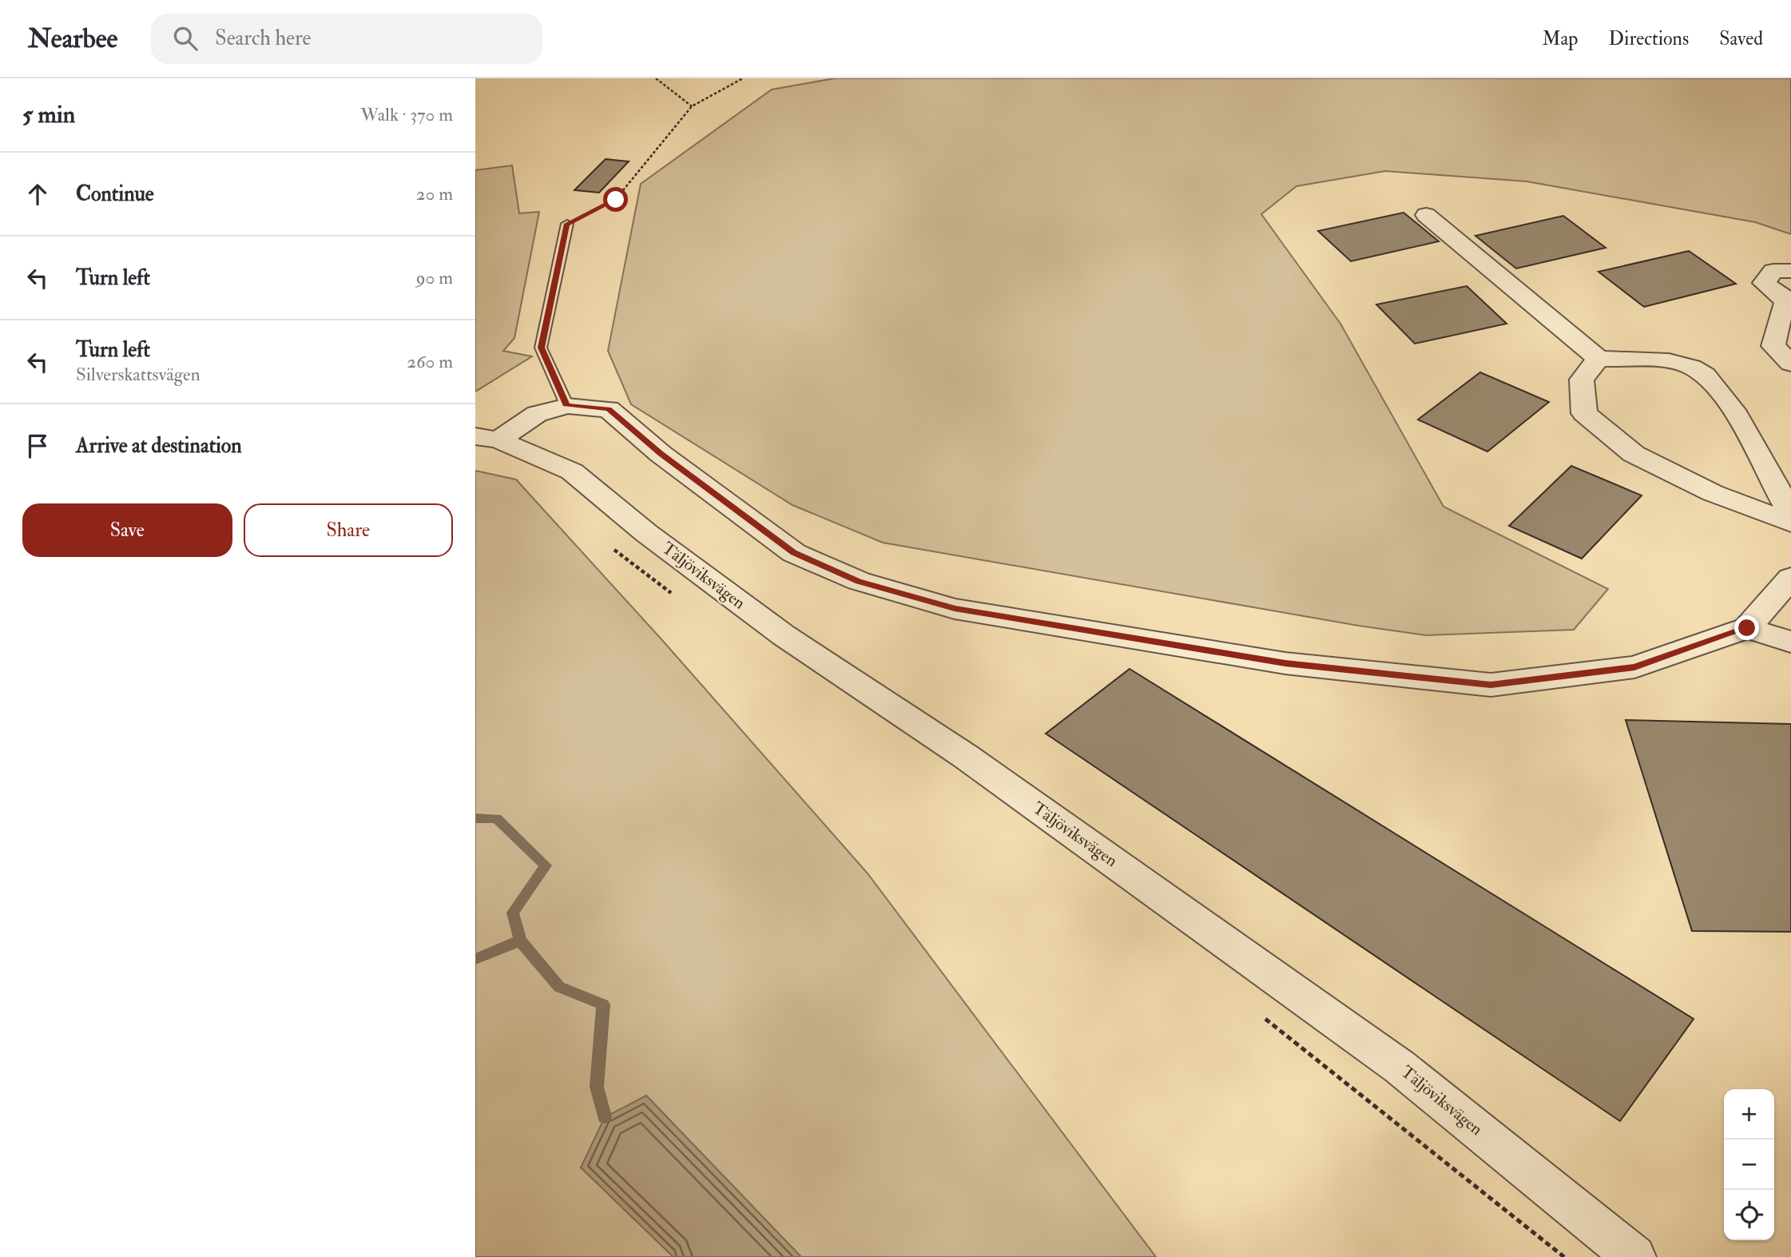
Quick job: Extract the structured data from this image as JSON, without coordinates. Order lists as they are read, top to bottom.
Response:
{
  "streets": {
    "street": ["Täljöviksvägen"]
  },
  "page": {
    "header": "Nearbee",
    "search": "Search here",
    "nav": ["Map", "Directions", "Saved"],
    "heading": ["5 min", "Walk · 370 m"],
    "list": [
      ["Continue", "20 m"],
      ["Turn left", "90 m"],
      ["Turn left", "Silverskattsvägen", "260 m"],
      "Arrive at destination"
    ],
    "buttons": ["Save", "Share"],
    "map_buttons": ["+", "−"]
  }
}
